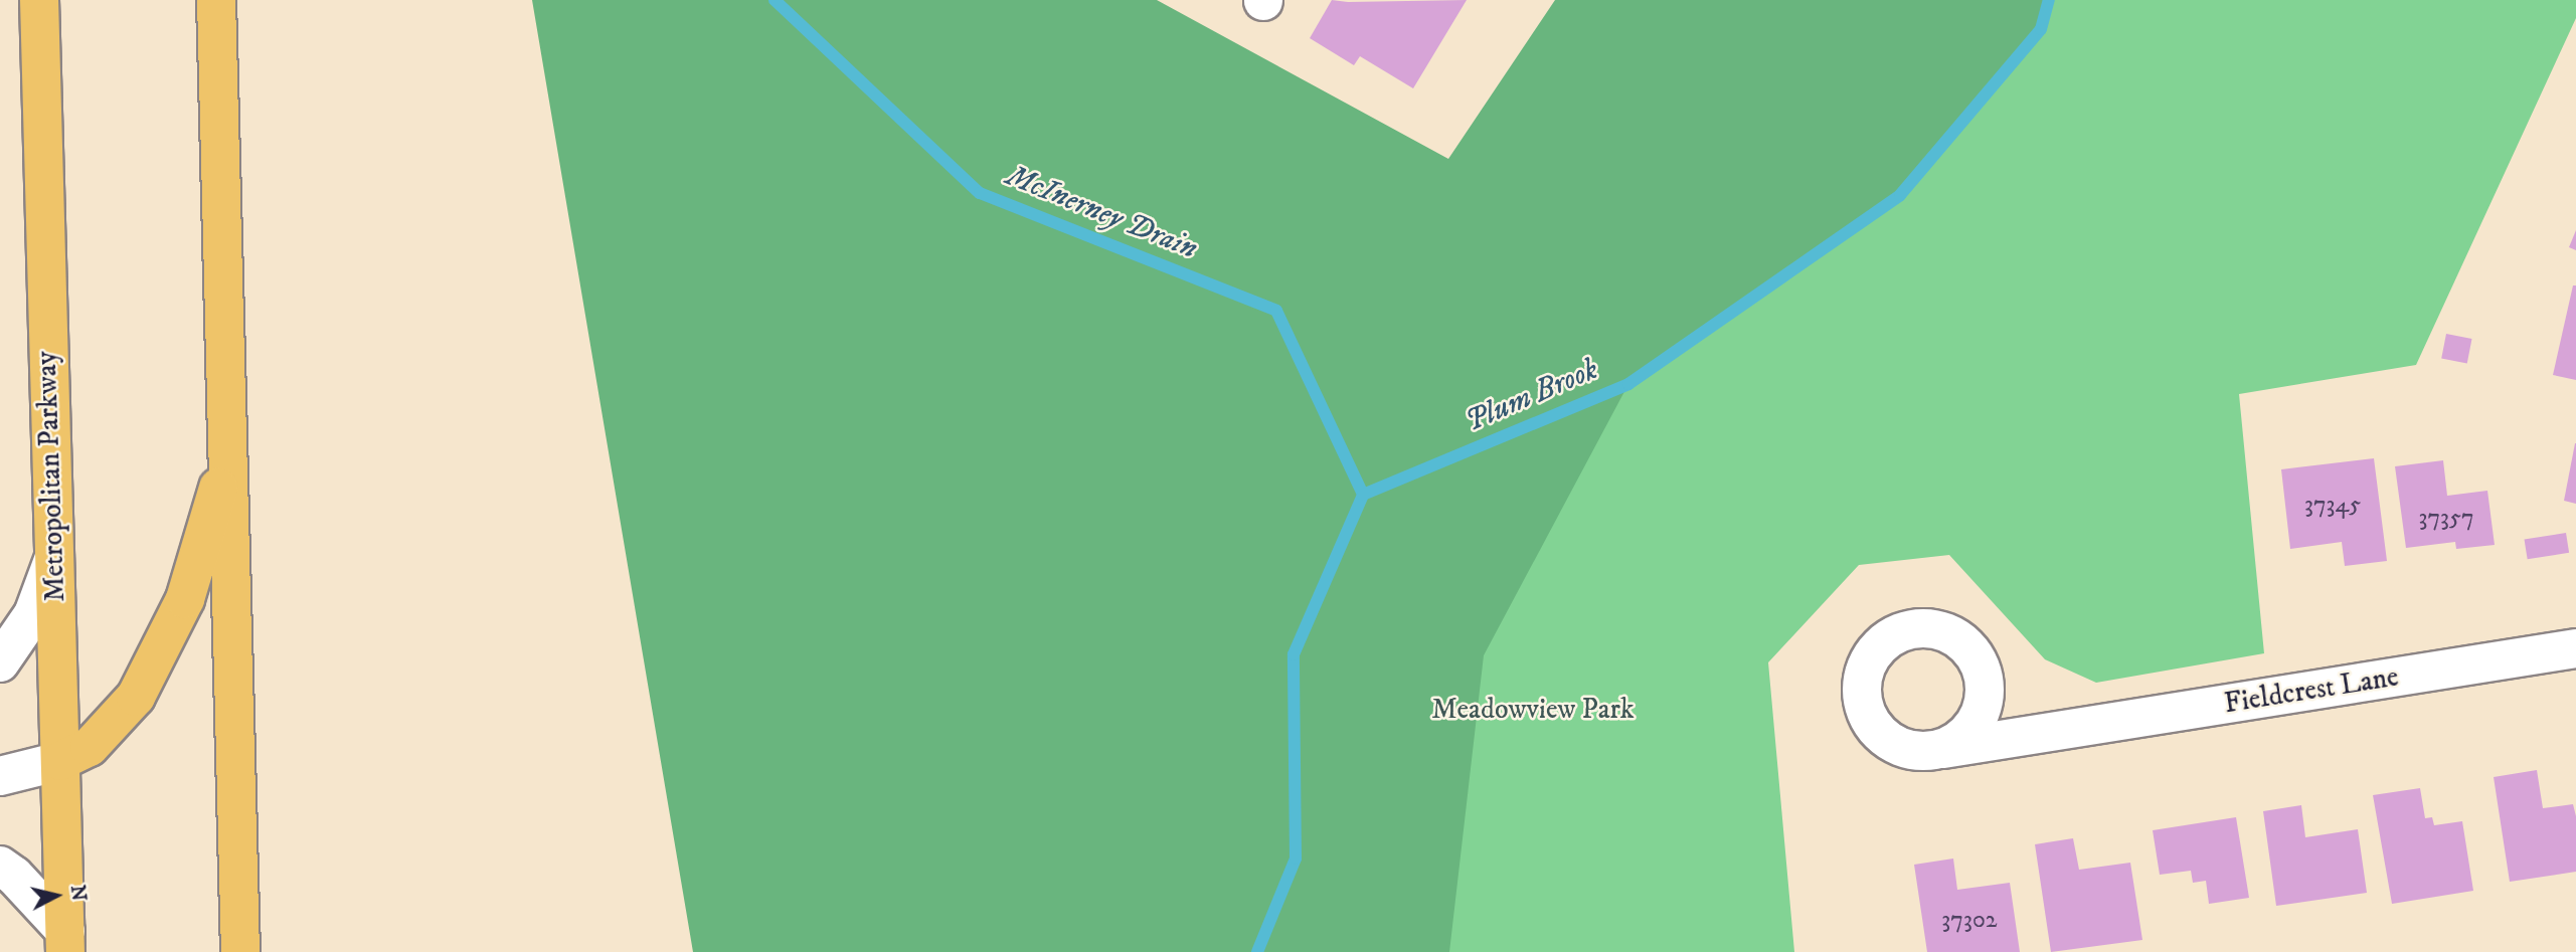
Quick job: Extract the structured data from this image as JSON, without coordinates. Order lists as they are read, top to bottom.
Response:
{
  "streets": {
    "main road": ["Metropolitan Parkway"],
    "street": ["Fieldcrest Lane"]
  },
  "water": ["McInerney Drain", "Plum Brook"],
  "parks": ["Meadowview Park"],
  "house_numbers": ["37345", "37357", "37302"],
  "north": "right"
}
